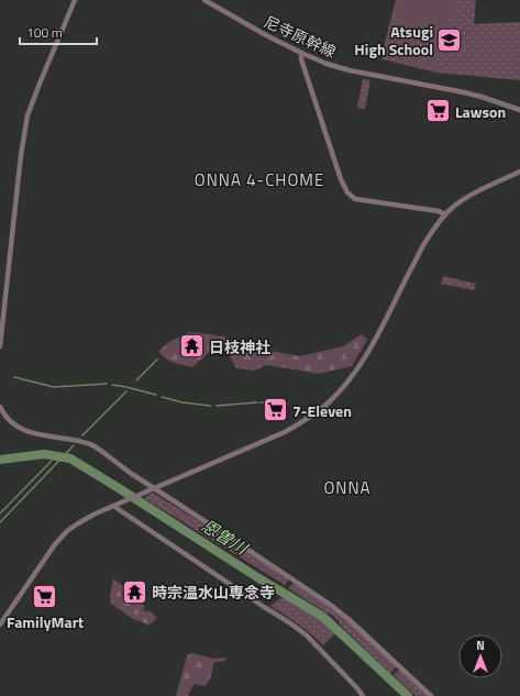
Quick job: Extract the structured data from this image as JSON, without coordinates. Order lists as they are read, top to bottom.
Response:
{
  "streets": {
    "street": ["尼寺原幹線"]
  },
  "districts": ["ONNA 4-CHOME", "ONNA"],
  "water": ["恩曽川"],
  "places": {
    "school or university": ["Atsugi High School"],
    "supermarket": ["Lawson", "7-Eleven", "FamilyMart"],
    "temple": ["日枝神社", "時宗温水山専念寺"]
  },
  "scale_bar": "100 m",
  "north": "top"
}
